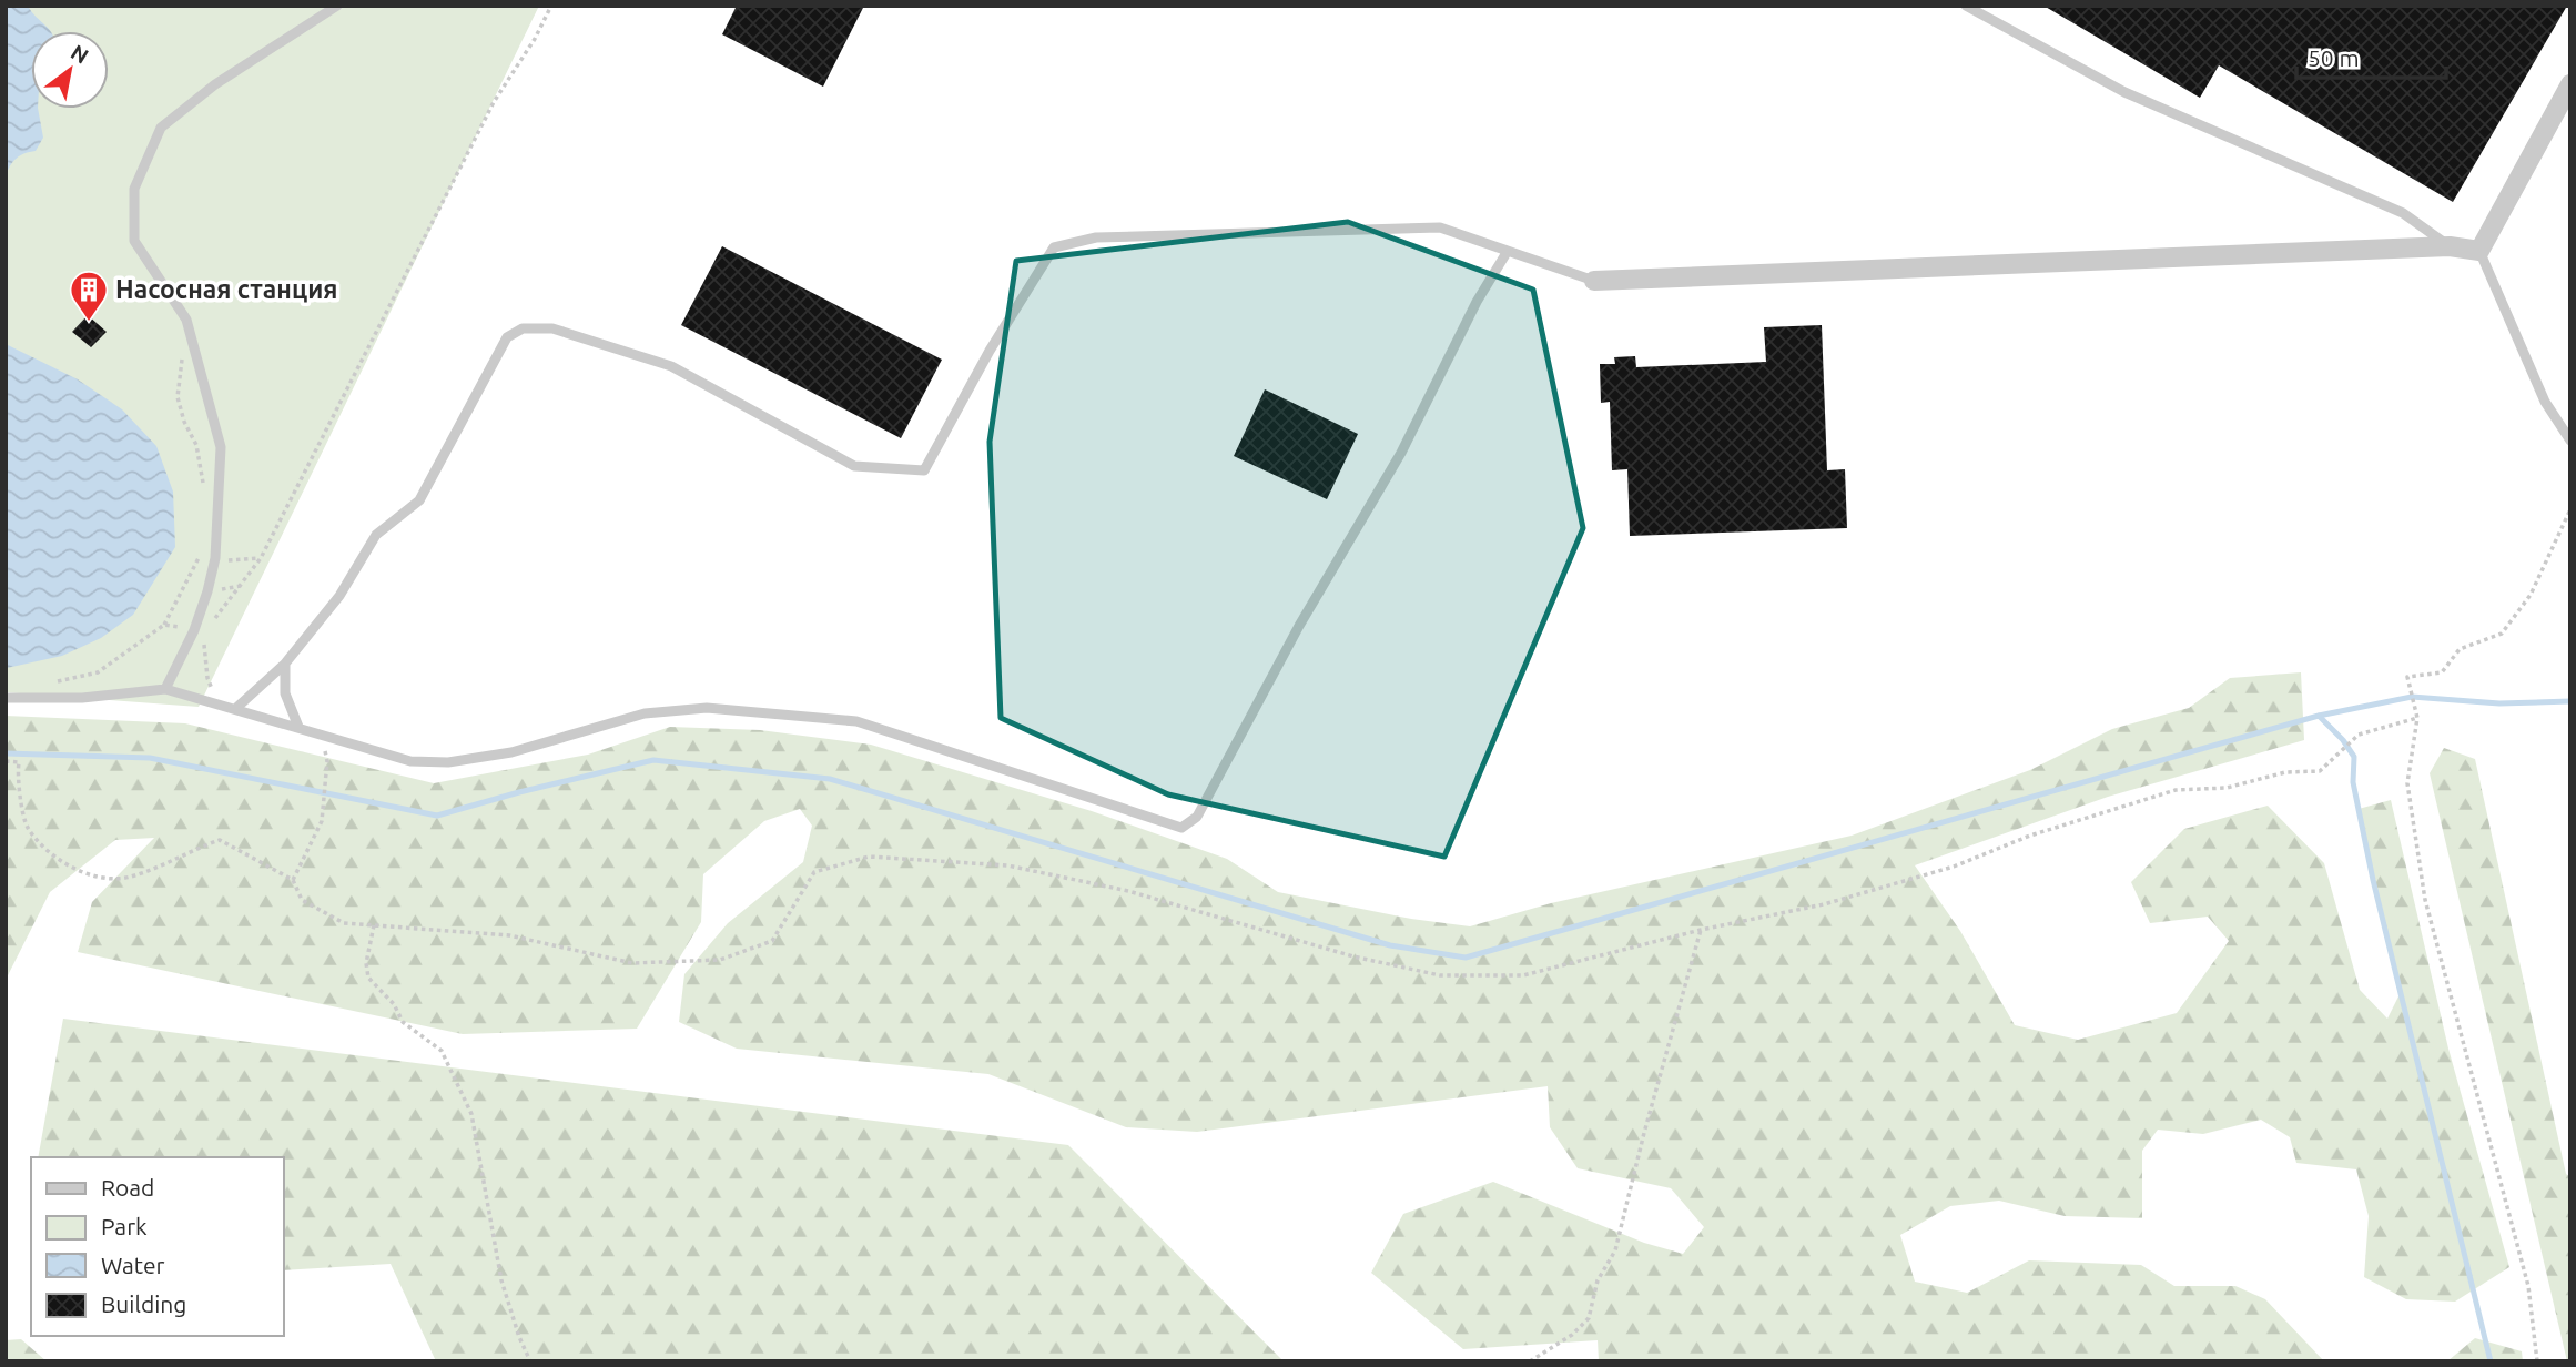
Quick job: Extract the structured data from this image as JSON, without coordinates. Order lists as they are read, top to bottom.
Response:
{
  "places": {
    "building": ["Насосная станция"]
  },
  "legend": [
    "Road",
    "Park",
    "Water",
    "Building"
  ],
  "scale_bar": "50 m",
  "north": "top right"
}
